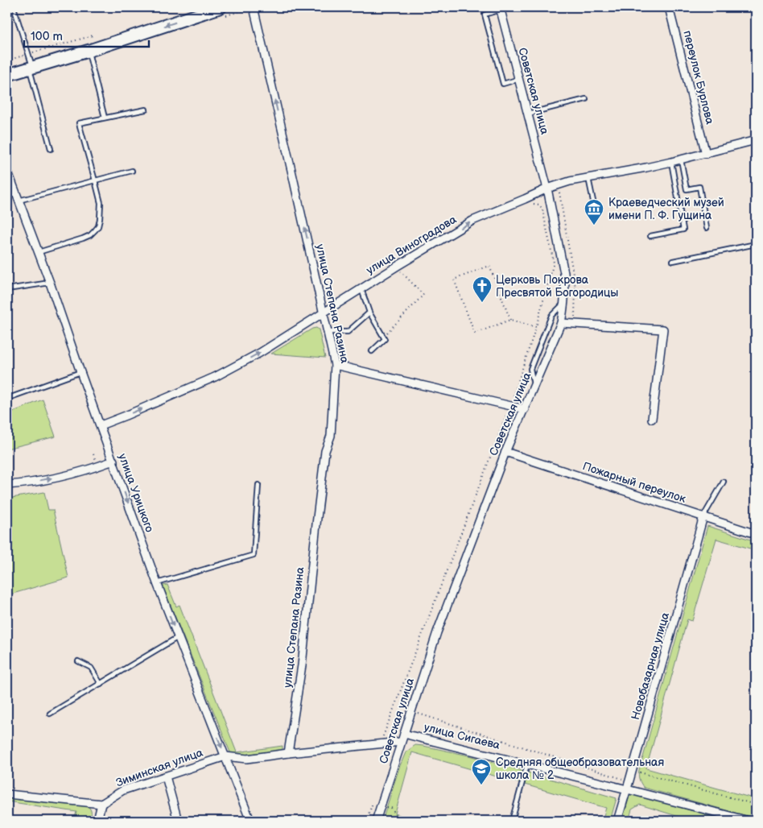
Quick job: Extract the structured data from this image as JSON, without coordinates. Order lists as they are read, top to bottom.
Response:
{
  "streets": {
    "street": [
      "переулок Бурлова",
      "Советская улица",
      "улица Виноградова",
      "улица Степана Разина",
      "Пожарный переулок",
      "улица Урицкого",
      "Новобазарная улица",
      "улица Сигаева",
      "Зиминская улица"
    ]
  },
  "crossings": [
    ["переулок Бурлова", "улица Виноградова"],
    ["Советская улица", "улица Виноградова"],
    ["Советская улица", "Пожарный переулок"],
    ["Советская улица", "улица Сигаева"],
    ["улица Виноградова", "улица Степана Разина"],
    ["улица Виноградова", "улица Урицкого"],
    ["Пожарный переулок", "Новобазарная улица"],
    ["улица Урицкого", "Зиминская улица"],
    ["Новобазарная улица", "улица Сигаева"]
  ],
  "one_way": ["улица Виноградова", "улица Степана Разина", "улица Урицкого"],
  "places": {
    "museum": ["Краеведческий музей имени П. Ф. Гущина"],
    "church": ["Церковь Покрова Пресвятой Богородицы"],
    "school or university": ["Средняя общеобразовательная школа № 2"]
  },
  "scale_bar": "100 m"
}
